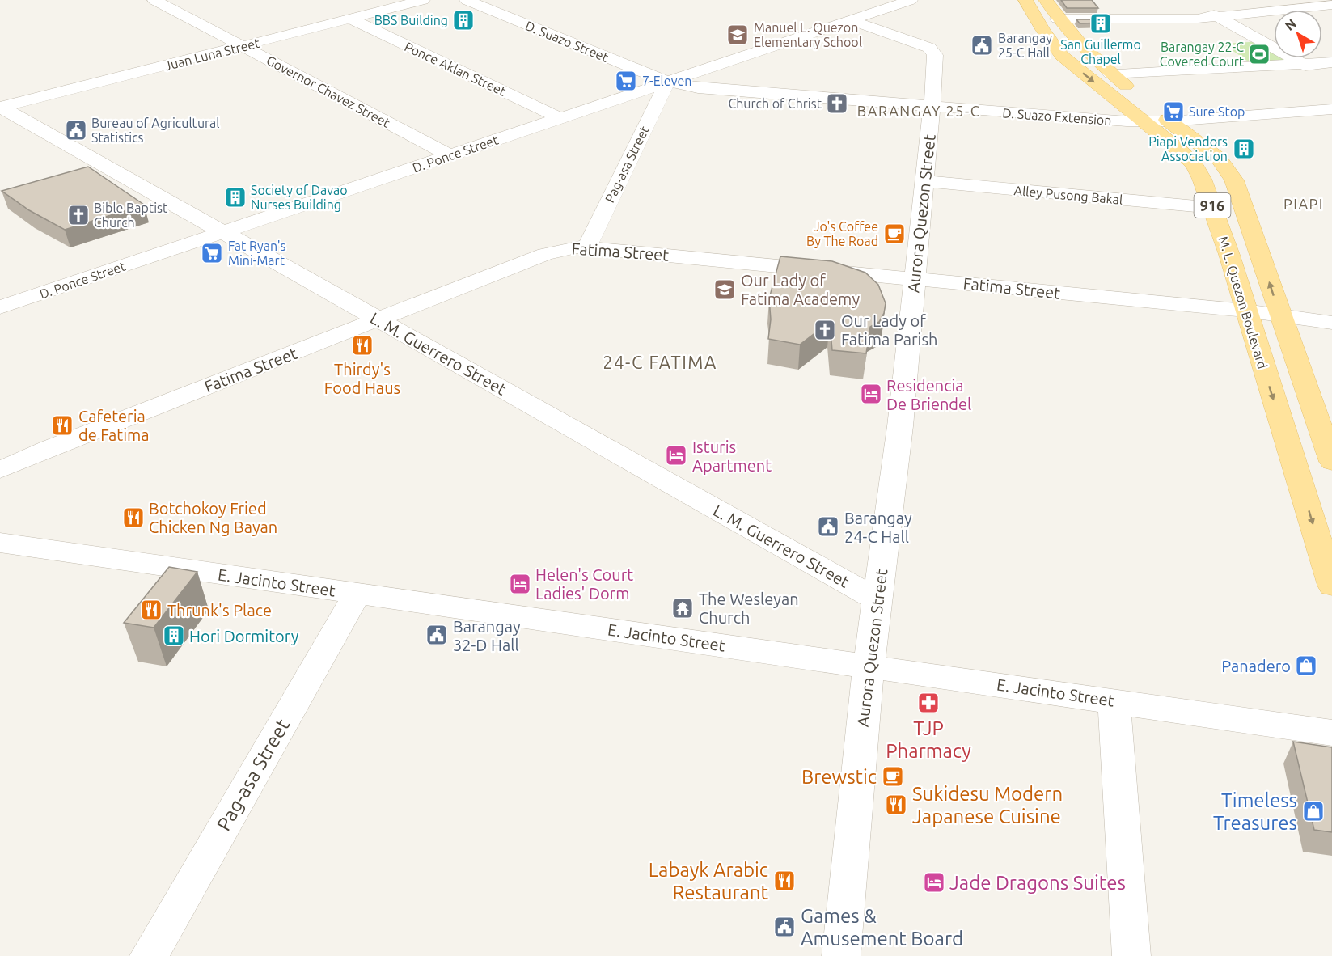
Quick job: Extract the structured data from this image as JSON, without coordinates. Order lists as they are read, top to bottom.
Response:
{
  "streets": {
    "main road": ["916", "M. L. Quezon Boulevard"],
    "street": [
      "D. Suazo Street",
      "Juan Luna Street",
      "Ponce Aklan Street",
      "Governor Chavez Street",
      "D. Suazo Extension",
      "D. Ponce Street",
      "Pag-asa Street",
      "Alley Pusong Bakal",
      "Aurora Quezon Street",
      "Fatima Street",
      "L. M. Guerrero Street",
      "E. Jacinto Street"
    ]
  },
  "crossings": [
    ["D. Suazo Street", "D. Suazo Extension"],
    ["D. Suazo Street", "D. Ponce Street"],
    ["D. Suazo Street", "Pag-asa Street"],
    ["Juan Luna Street", "Ponce Aklan Street"],
    ["Juan Luna Street", "Governor Chavez Street"],
    ["Juan Luna Street", "L. M. Guerrero Street"],
    ["Ponce Aklan Street", "D. Ponce Street"],
    ["Governor Chavez Street", "D. Ponce Street"],
    ["D. Suazo Extension", "D. Ponce Street"],
    ["D. Suazo Extension", "Pag-asa Street"],
    ["D. Suazo Extension", "Aurora Quezon Street"],
    ["D. Suazo Extension", "M. L. Quezon Boulevard"],
    ["D. Ponce Street", "Pag-asa Street"],
    ["D. Ponce Street", "Aurora Quezon Street"],
    ["D. Ponce Street", "L. M. Guerrero Street"],
    ["Pag-asa Street", "Fatima Street"],
    ["Pag-asa Street", "E. Jacinto Street"],
    ["Alley Pusong Bakal", "Aurora Quezon Street"],
    ["Alley Pusong Bakal", "M. L. Quezon Boulevard"],
    ["Aurora Quezon Street", "Fatima Street"],
    ["Aurora Quezon Street", "L. M. Guerrero Street"],
    ["Aurora Quezon Street", "E. Jacinto Street"],
    ["Fatima Street", "M. L. Quezon Boulevard"],
    ["Fatima Street", "L. M. Guerrero Street"]
  ],
  "districts": ["BARANGAY 25-C", "PIAPI", "24-C FATIMA"],
  "places": {
    "building": [
      "BBS Building",
      "San Guillermo Chapel",
      "Piapi Vendors Association",
      "Society of Davao Nurses Building",
      "Hori Dormitory"
    ],
    "school or university": ["Manuel L. Quezon Elementary School", "Our Lady of Fatima Academy"],
    "public building": [
      "Barangay 25-C Hall",
      "Bureau of Agricultural Statistics",
      "Barangay 24-C Hall",
      "Barangay 32-D Hall",
      "Games & Amusement Board"
    ],
    "sports": ["Barangay 22-C Covered Court"],
    "supermarket": ["7-Eleven", "Sure Stop", "Fat Ryan's Mini-Mart"],
    "church": ["Church of Christ", "Bible Baptist Church", "Our Lady of Fatima Parish"],
    "cafe": ["Jo's Coffee By The Road", "Brewstic"],
    "restaurant": [
      "Thirdy's Food Haus",
      "Cafeteria de Fatima",
      "Botchokoy Fried Chicken Ng Bayan",
      "Thrunk's Place",
      "Sukidesu Modern Japanese Cuisine",
      "Labayk Arabic Restaurant"
    ],
    "hotel": [
      "Residencia De Briendel",
      "Isturis Apartment",
      "Helen's Court Ladies' Dorm",
      "Jade Dragons Suites"
    ],
    "temple": ["The Wesleyan Church"],
    "shop": ["Panadero", "Timeless Treasures"],
    "pharmacy": ["TJP Pharmacy"]
  },
  "north": "top left"
}
